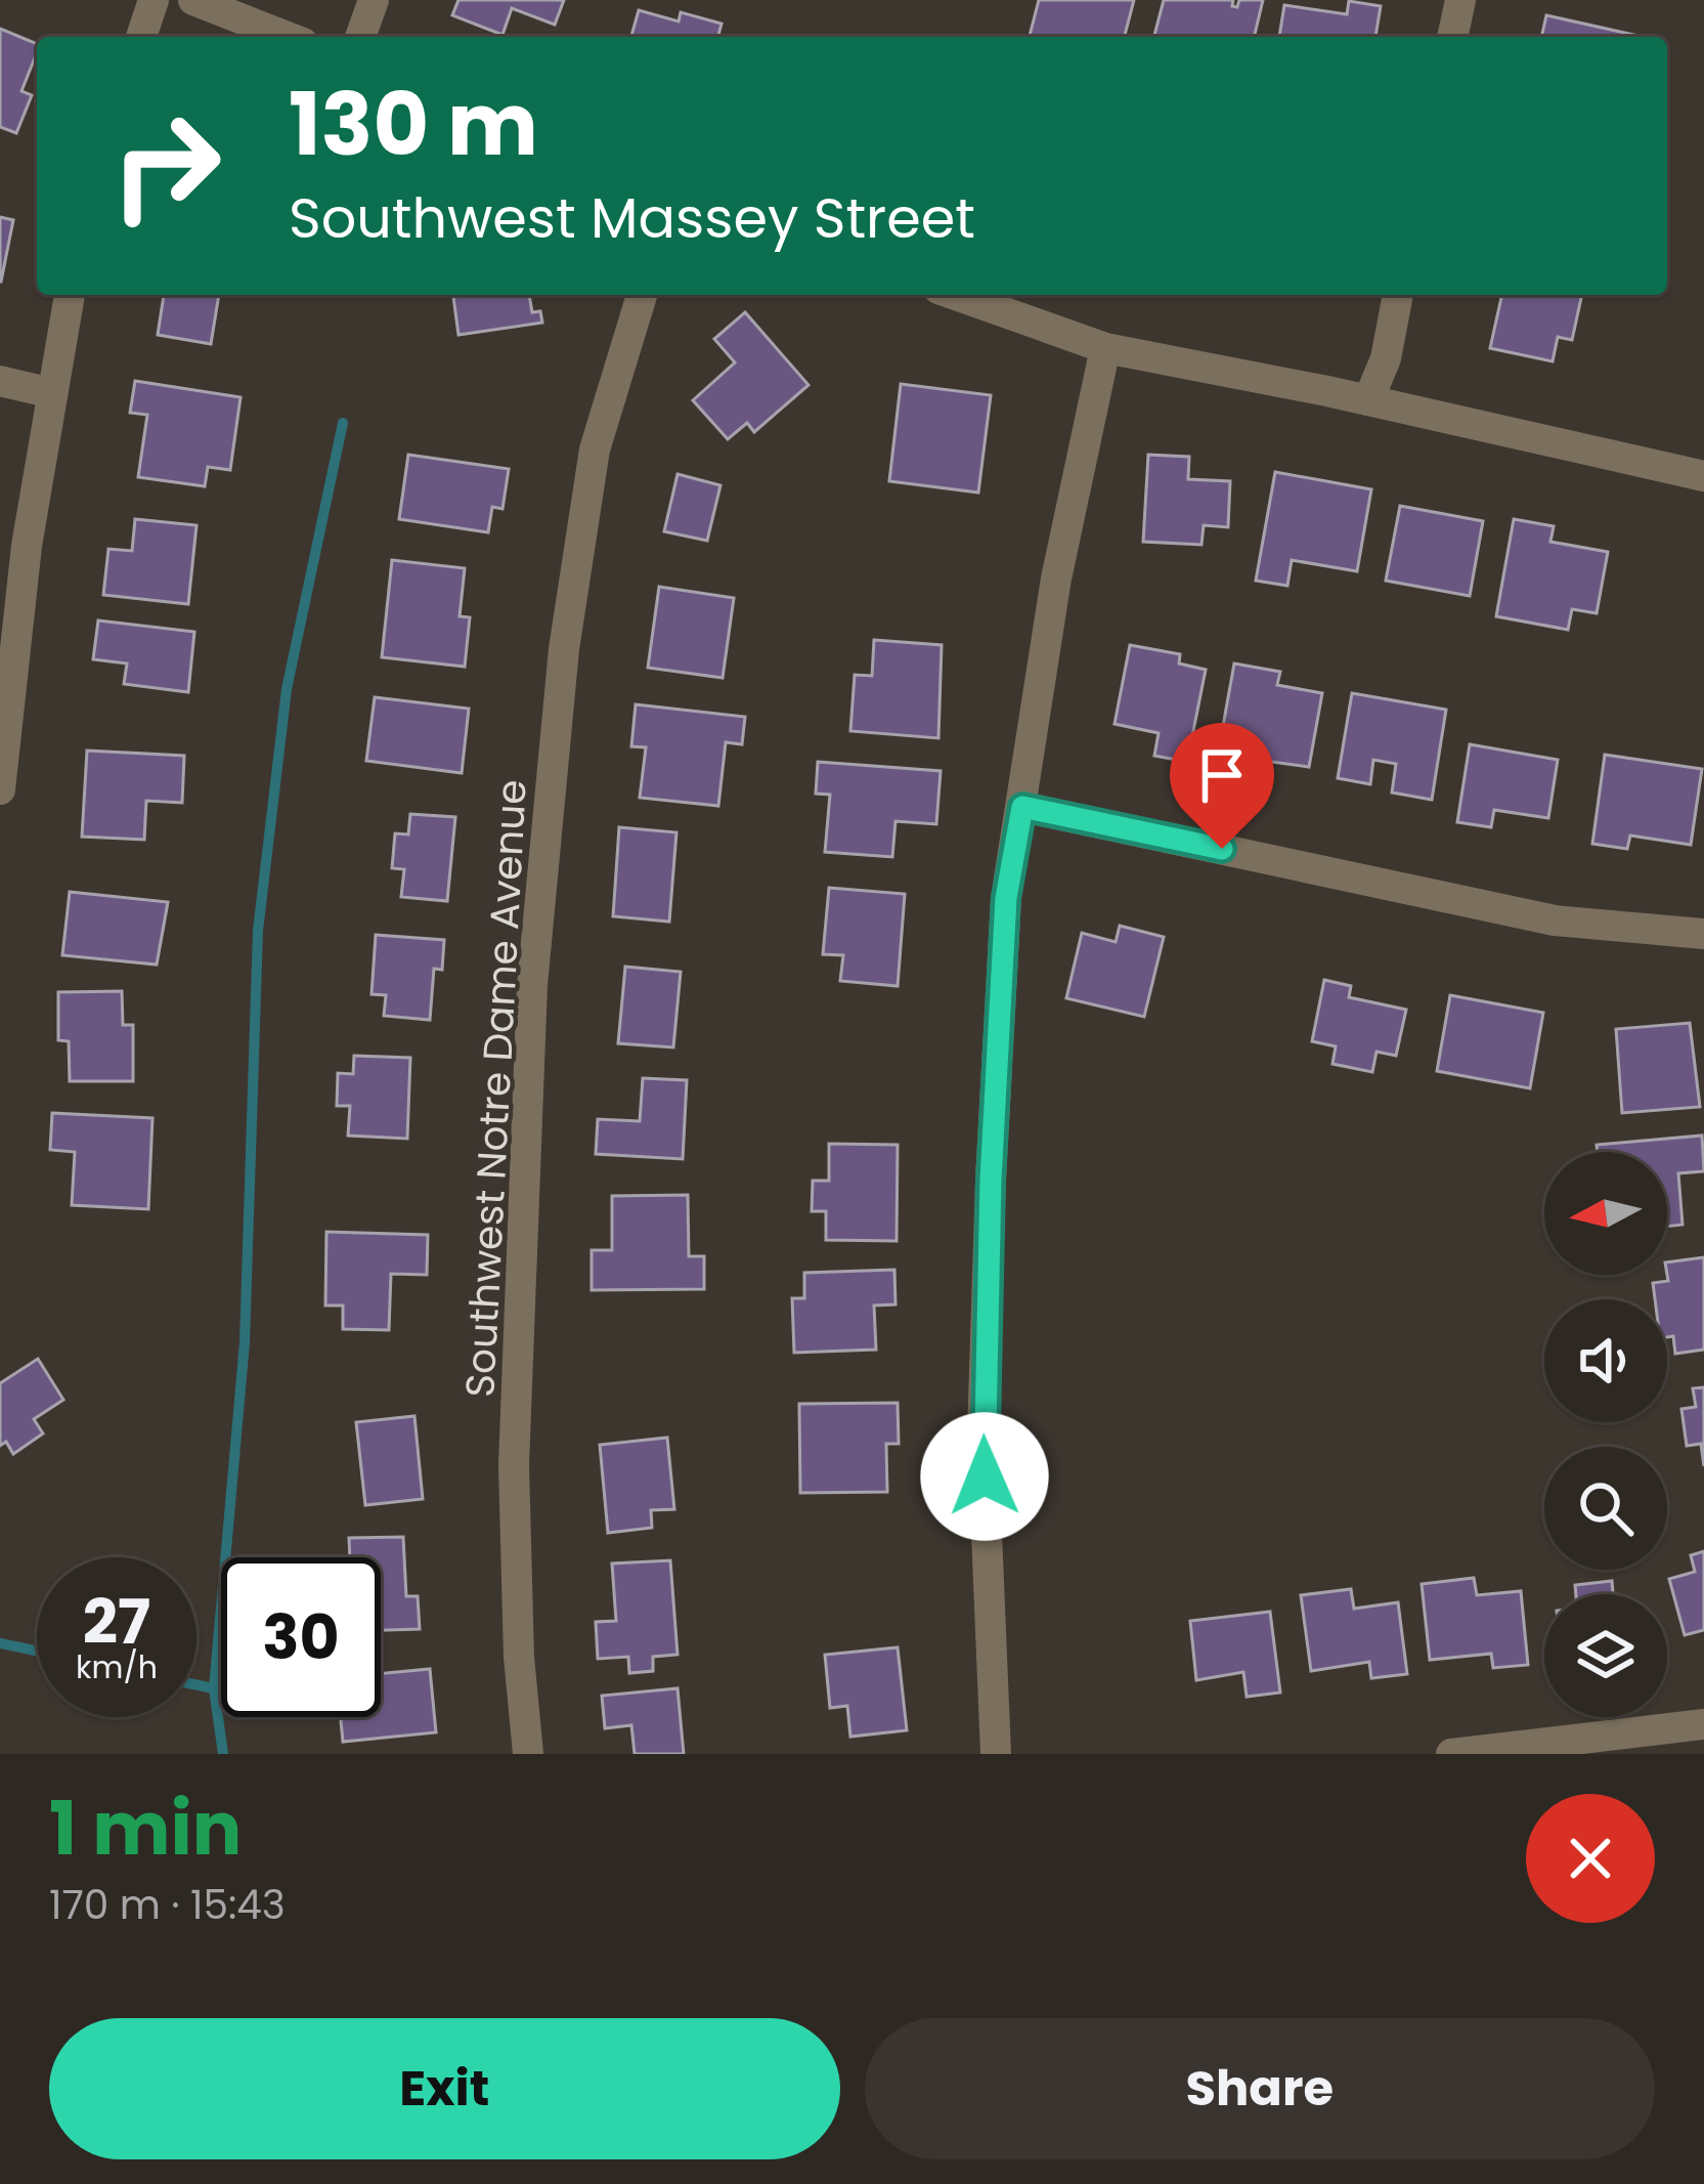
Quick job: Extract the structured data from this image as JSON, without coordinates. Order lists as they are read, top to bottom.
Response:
{
  "streets": {
    "street": ["Southwest Notre Dame Avenue"]
  },
  "north": "left",
  "page": {
    "turn": ["130 m", "Southwest Massey Street"],
    "speed": "27 km/h",
    "limit": "30",
    "heading": ["1 min", "170 m · 15:43"],
    "buttons": ["Exit", "Share"]
  }
}
